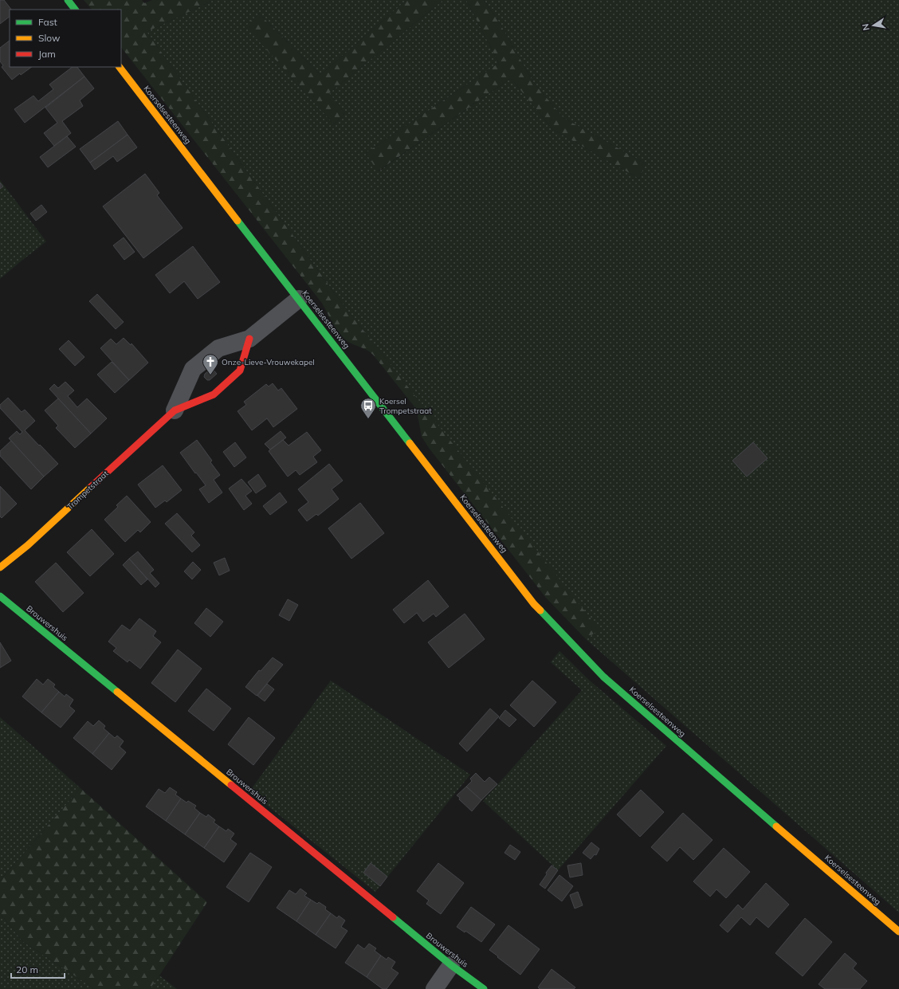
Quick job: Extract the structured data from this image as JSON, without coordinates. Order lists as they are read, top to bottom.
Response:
{
  "streets": {
    "street": ["Koerselsesteenweg", "Trompetstraat", "Brouwershuis"]
  },
  "crossings": [
    ["Koerselsesteenweg", "Trompetstraat"]
  ],
  "places": {
    "church": ["Onze-Lieve-Vrouwekapel"],
    "bus stop": ["Koersel Trompetstraat"]
  },
  "legend": ["Fast", "Slow", "Jam"],
  "scale_bar": "20 m",
  "north": "left"
}
